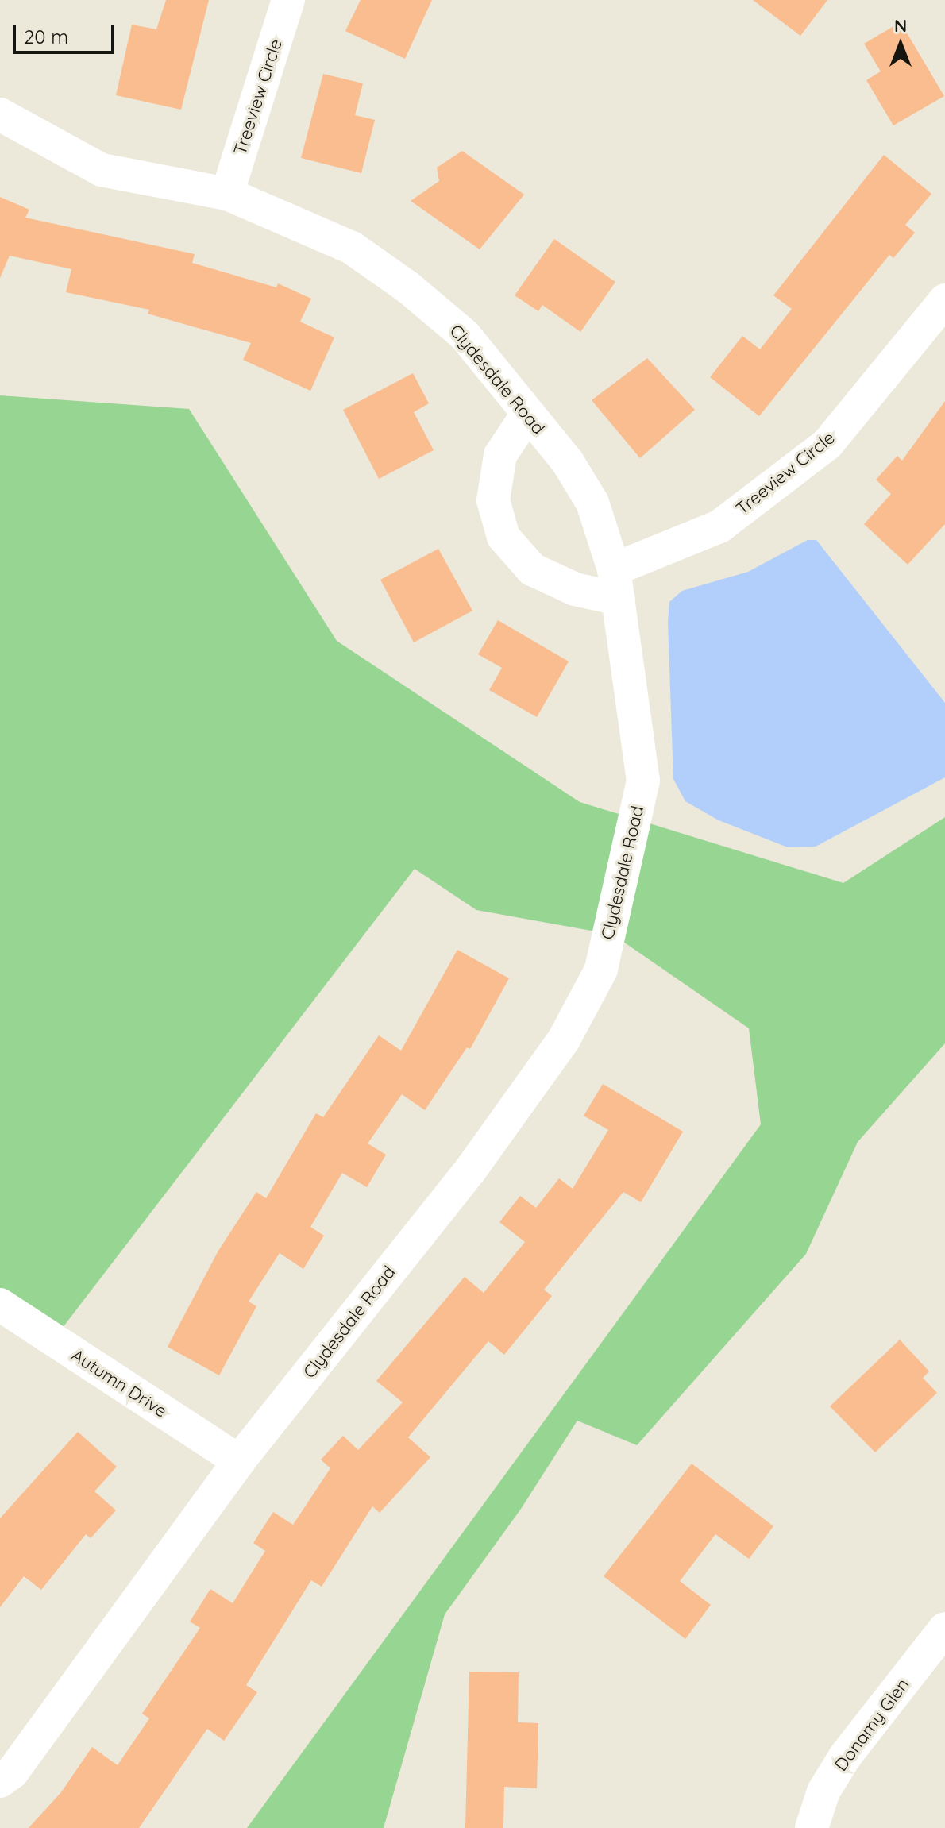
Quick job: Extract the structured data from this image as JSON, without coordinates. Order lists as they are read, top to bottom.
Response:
{
  "streets": {
    "street": [
      "Treeview Circle",
      "Clydesdale Road",
      "Autumn Drive",
      "Donamy Glen"
    ]
  },
  "crossings": [
    ["Treeview Circle", "Clydesdale Road"],
    ["Clydesdale Road", "Autumn Drive"]
  ],
  "scale_bar": "20 m",
  "north": "top"
}
